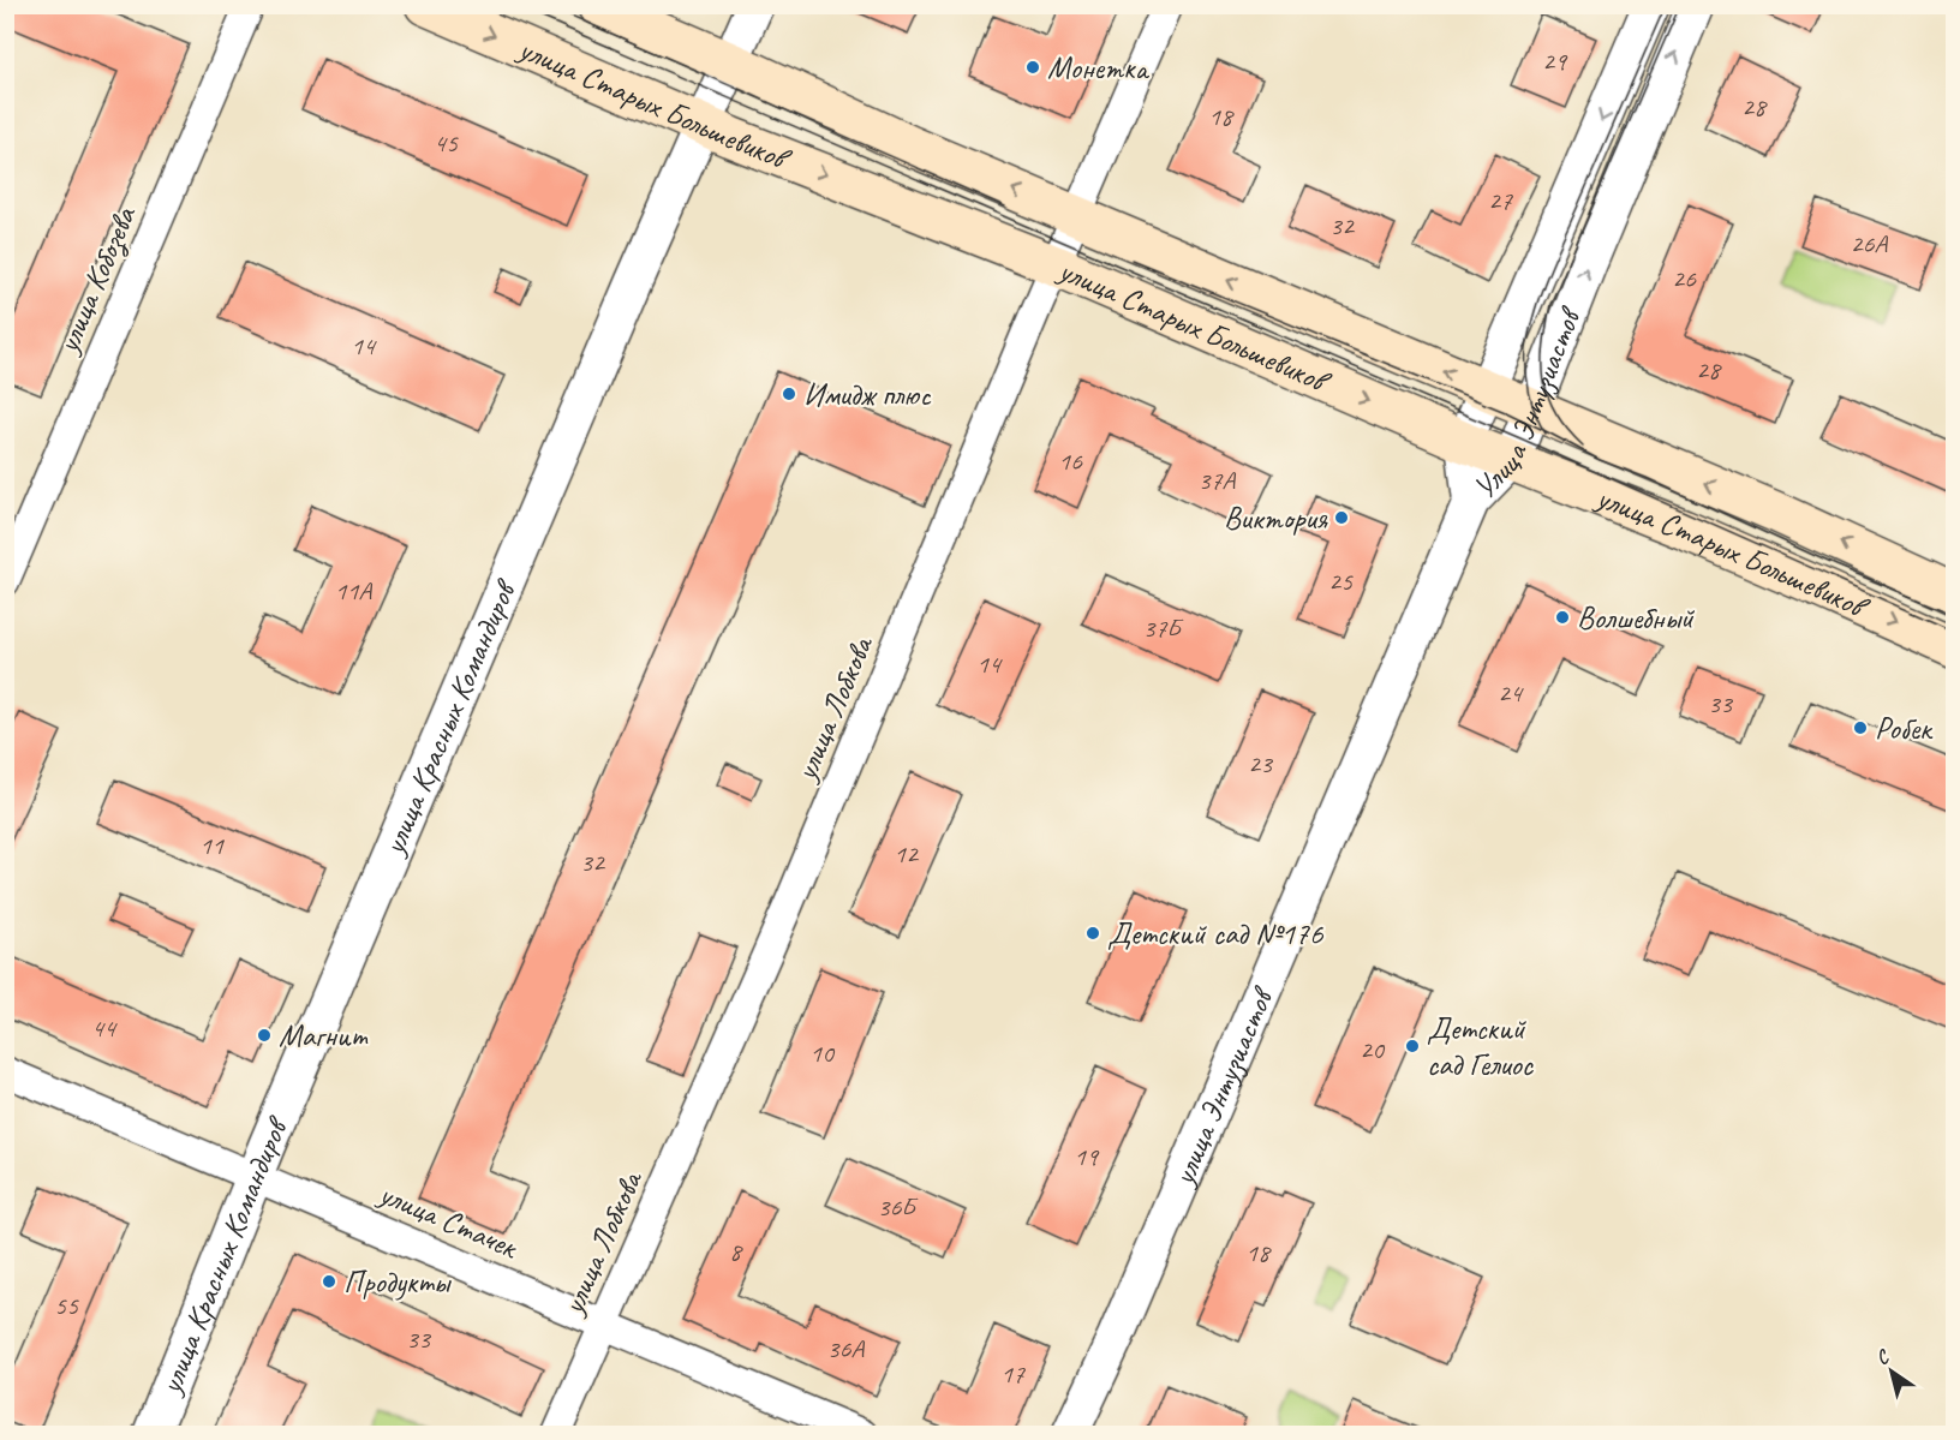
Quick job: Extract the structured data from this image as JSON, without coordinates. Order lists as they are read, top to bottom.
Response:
{
  "streets": {
    "main road": ["улица Старых Большевиков"],
    "street": [
      "улица Кобозева",
      "Улица Энтузиастов",
      "улица Лобкова",
      "улица Красных Командиров",
      "улица Энтузиастов",
      "улица Стачек"
    ]
  },
  "crossings": [
    ["улица Старых Большевиков", "Улица Энтузиастов"],
    ["улица Старых Большевиков", "улица Лобкова"],
    ["улица Старых Большевиков", "улица Красных Командиров"],
    ["Улица Энтузиастов", "улица Энтузиастов"],
    ["улица Лобкова", "улица Стачек"],
    ["улица Красных Командиров", "улица Стачек"]
  ],
  "places": [
    "Монетка",
    "Имидж плюс",
    "Виктория",
    "Волшебный",
    "Робек",
    "Детский сад №176",
    "Магнит",
    "Детский сад Гелиос",
    "Продукты"
  ],
  "house_numbers": [
    "29",
    "28",
    "18",
    "45",
    "27",
    "32",
    "26А",
    "26",
    "14",
    "28",
    "16",
    "37А",
    "25",
    "11А",
    "37Б",
    "14",
    "24",
    "33",
    "23",
    "11",
    "12",
    "32",
    "44",
    "20",
    "10",
    "19",
    "36Б",
    "8",
    "18",
    "55",
    "33",
    "36А",
    "17"
  ],
  "north": "top left"
}
